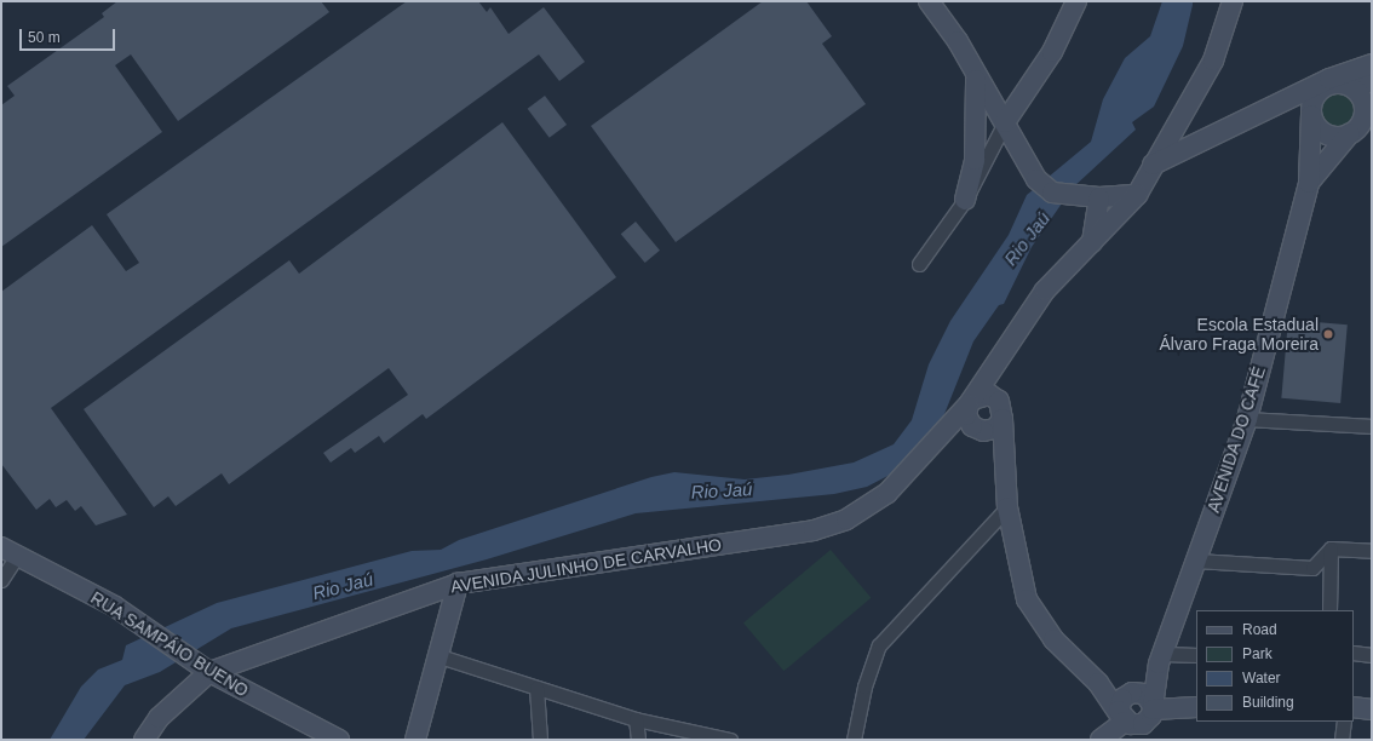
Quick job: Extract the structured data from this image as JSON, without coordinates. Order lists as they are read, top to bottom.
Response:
{
  "streets": {
    "street": ["AVENIDA DO CAFÉ", "AVENIDA JULINHO DE CARVALHO", "RUA SAMPÁIO BUENO"]
  },
  "crossings": [
    ["AVENIDA JULINHO DE CARVALHO", "RUA SAMPÁIO BUENO"]
  ],
  "water": ["Rio Jaú"],
  "places": ["Escola Estadual Álvaro Fraga Moreira"],
  "legend": [
    "Road",
    "Park",
    "Water",
    "Building"
  ],
  "scale_bar": "50 m"
}
